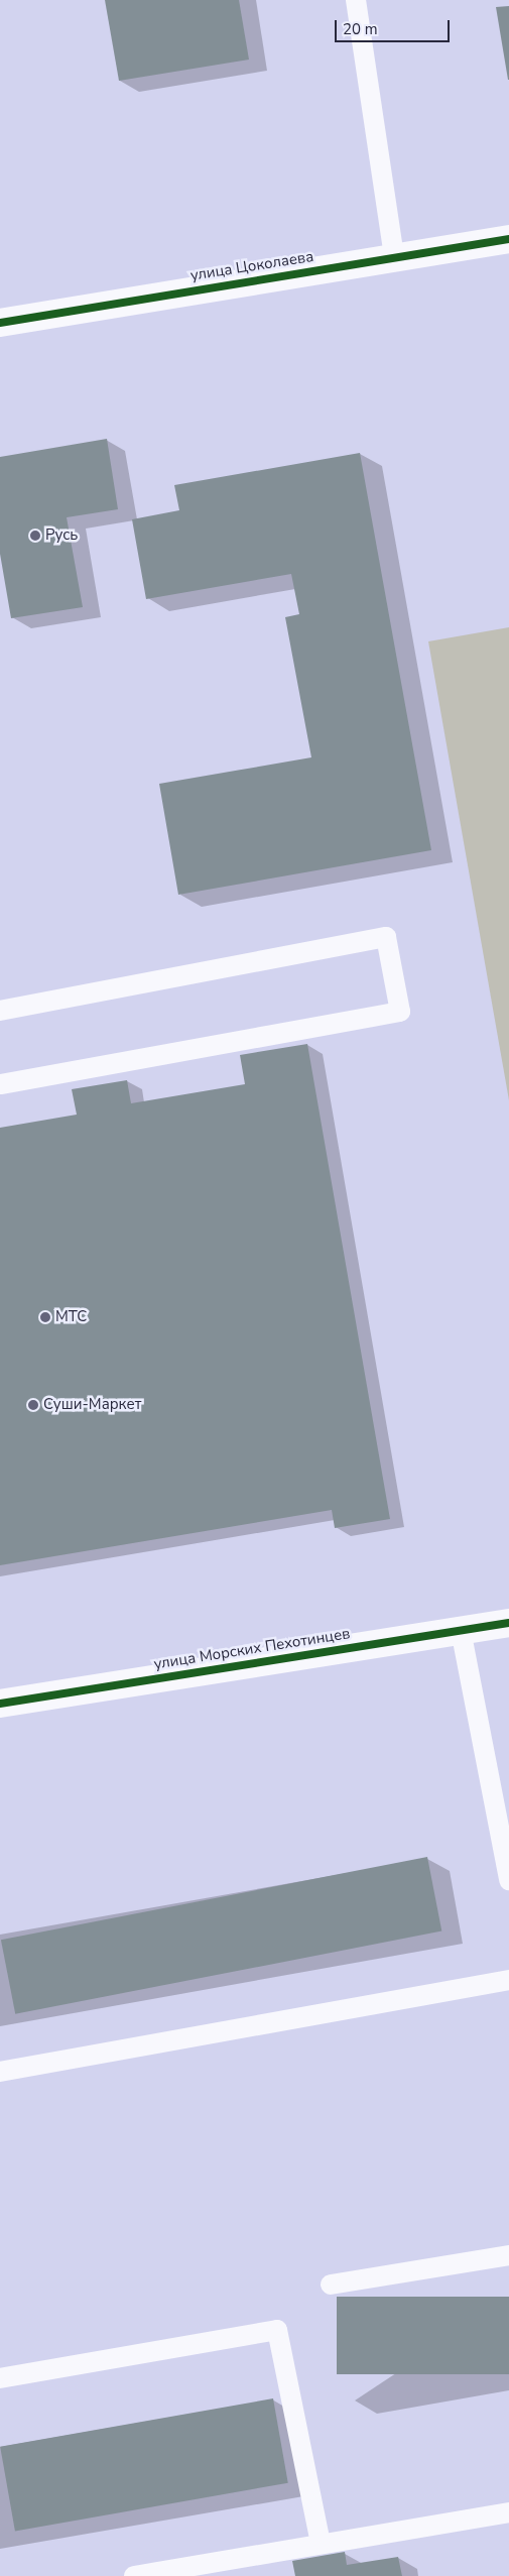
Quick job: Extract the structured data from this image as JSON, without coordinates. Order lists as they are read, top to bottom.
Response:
{
  "streets": {
    "street": ["улица Цоколаева", "улица Морских Пехотинцев"]
  },
  "places": ["Русь", "МТС", "Суши-Маркет"],
  "scale_bar": "20 m"
}
